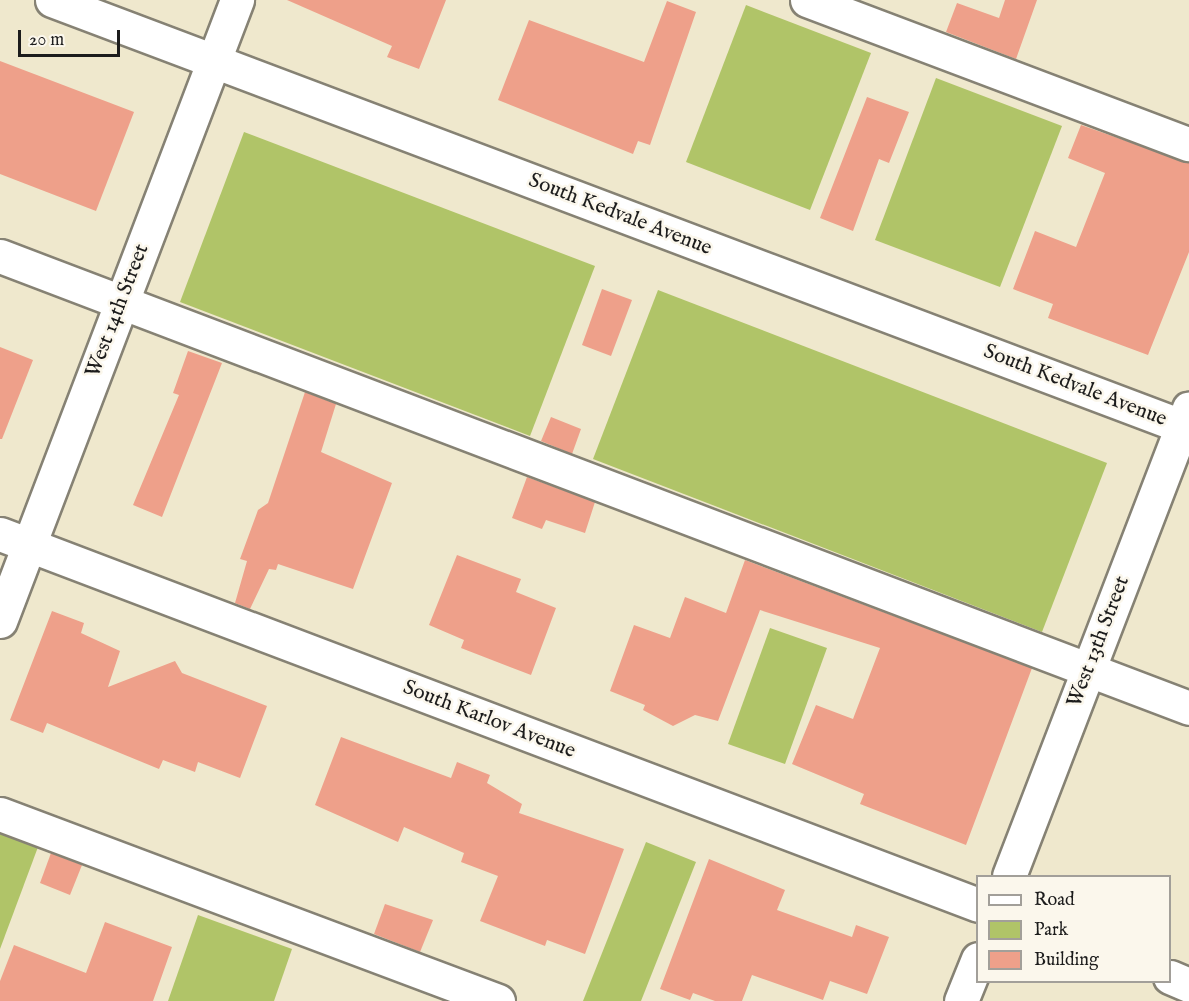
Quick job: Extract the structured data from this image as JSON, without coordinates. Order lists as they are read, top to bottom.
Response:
{
  "streets": {
    "street": [
      "South Kedvale Avenue",
      "West 14th Street",
      "West 13th Street",
      "South Karlov Avenue"
    ]
  },
  "crossings": [
    ["South Kedvale Avenue", "West 14th Street"],
    ["South Kedvale Avenue", "West 13th Street"],
    ["West 14th Street", "South Karlov Avenue"]
  ],
  "legend": ["Road", "Park", "Building"],
  "scale_bar": "20 m"
}
